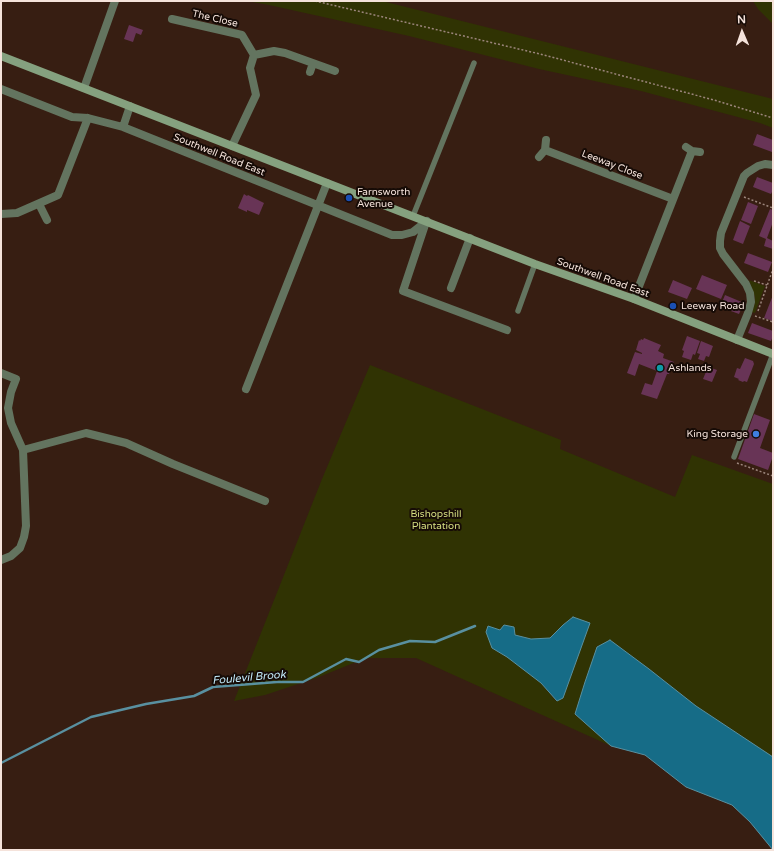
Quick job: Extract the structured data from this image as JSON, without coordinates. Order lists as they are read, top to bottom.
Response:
{
  "streets": {
    "main road": ["Southwell Road East"],
    "street": ["The Close", "Leeway Close"]
  },
  "water": ["Foulevil Brook"],
  "parks": ["Bishopshill Plantation"],
  "places": [
    "Farnsworth Avenue",
    "Leeway Road",
    "Ashlands",
    "King Storage"
  ],
  "north": "top"
}
